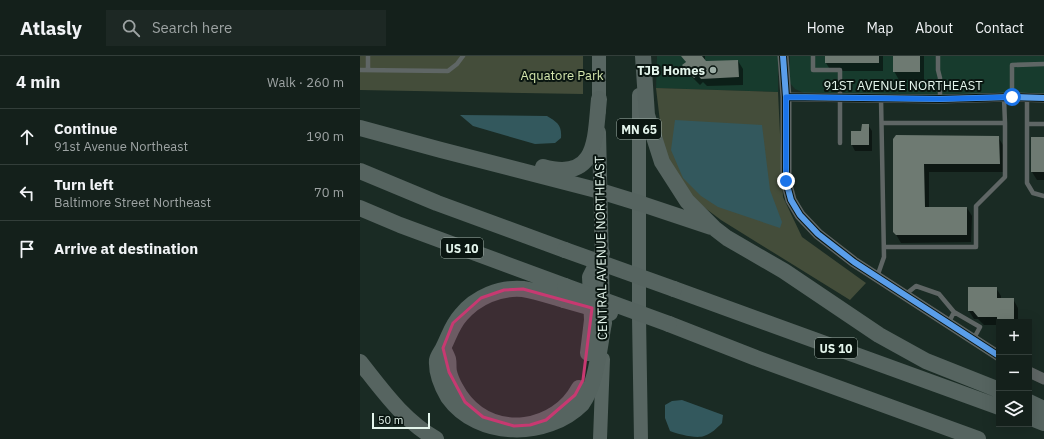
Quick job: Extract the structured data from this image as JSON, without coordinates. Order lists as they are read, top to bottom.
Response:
{
  "streets": {
    "highway": ["MN 65", "US 10", "CENTRAL AVENUE NORTHEAST"],
    "street": ["91ST AVENUE NORTHEAST"]
  },
  "parks": ["Aquatore Park"],
  "places": ["TJB Homes"],
  "scale_bar": "50 m",
  "page": {
    "header": "Atlasly",
    "search": "Search here",
    "nav": [
      "Home",
      "Map",
      "About",
      "Contact"
    ],
    "heading": ["4 min", "Walk · 260 m"],
    "list": [
      ["Continue", "91st Avenue Northeast", "190 m"],
      ["Turn left", "Baltimore Street Northeast", "70 m"],
      "Arrive at destination"
    ],
    "map_buttons": ["+", "−"],
    "scale": "50 m"
  }
}
